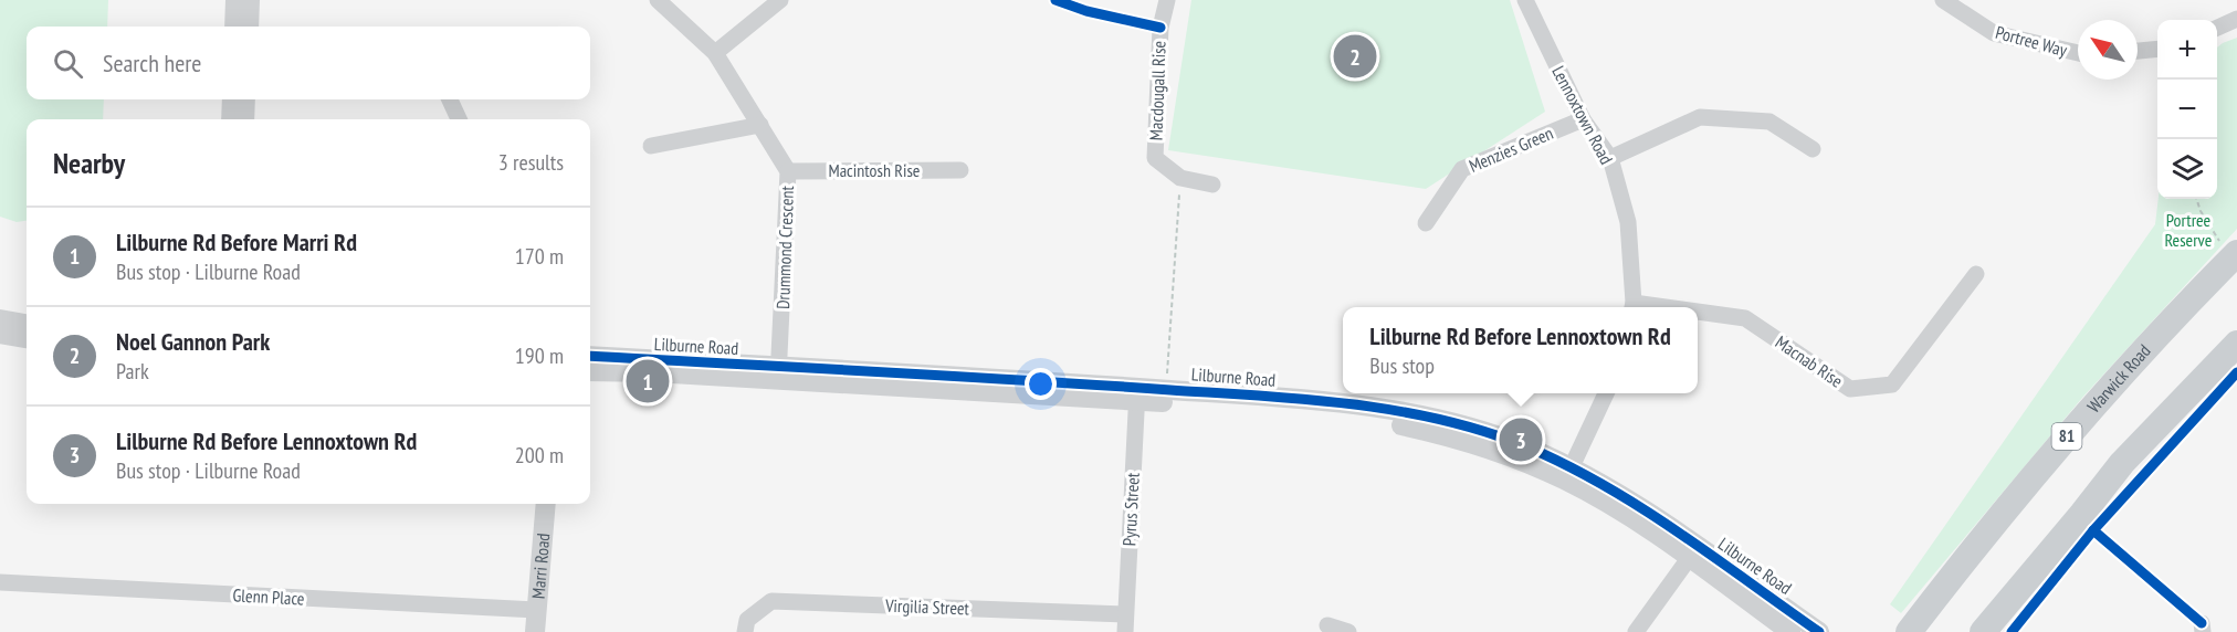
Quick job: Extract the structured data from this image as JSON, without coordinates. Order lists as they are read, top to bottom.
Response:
{
  "streets": {
    "main road": ["Warwick Road", "81"],
    "street": [
      "Portree Way",
      "Macdougall Rise",
      "Lennoxtown Road",
      "Menzies Green",
      "Macintosh Rise",
      "Drummond Crescent",
      "Lilburne Road",
      "Macnab Rise",
      "Pyrus Street",
      "Marri Road",
      "Glenn Place",
      "Virgilia Street"
    ]
  },
  "crossings": [
    ["Lennoxtown Road", "Menzies Green"],
    ["Macintosh Rise", "Drummond Crescent"],
    ["Drummond Crescent", "Lilburne Road"],
    ["Lilburne Road", "Pyrus Street"],
    ["Pyrus Street", "Virgilia Street"],
    ["Marri Road", "Glenn Place"]
  ],
  "parks": ["Portree Reserve"],
  "north": "top left",
  "page": {
    "map_buttons": ["+", "−"],
    "search": "Search here",
    "pins": ["2", "1", "3"],
    "heading": ["Nearby", "3 results"],
    "list": [
      {
        "mark": "1",
        "name": "Lilburne Rd Before Marri Rd",
        "note": "Bus stop · Lilburne Road",
        "value": "170 m"
      },
      {
        "mark": "2",
        "name": "Noel Gannon Park",
        "note": "Park",
        "value": "190 m"
      },
      {
        "mark": "3",
        "name": "Lilburne Rd Before Lennoxtown Rd",
        "note": "Bus stop · Lilburne Road",
        "value": "200 m"
      }
    ],
    "popup": ["Lilburne Rd Before Lennoxtown Rd", "Bus stop"]
  }
}
